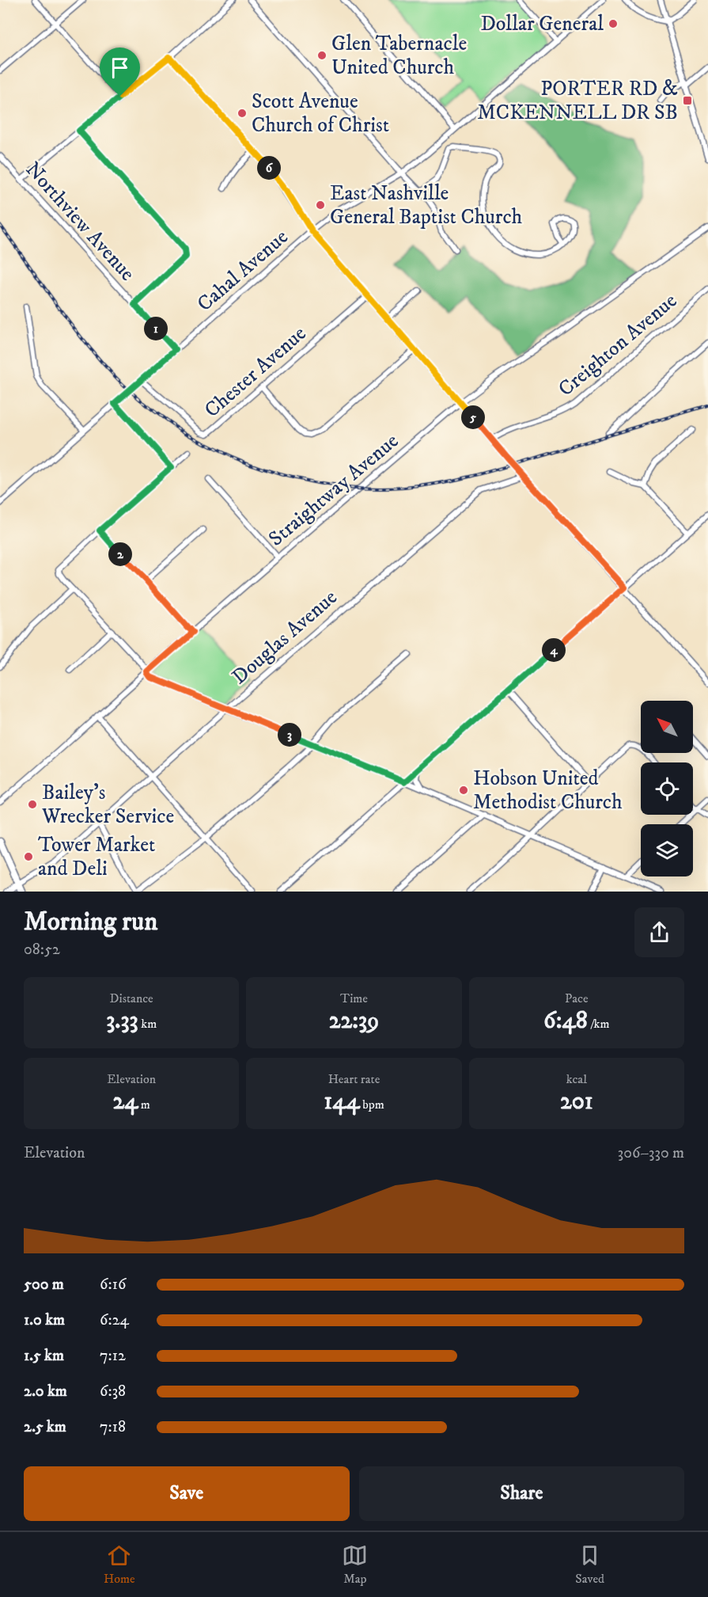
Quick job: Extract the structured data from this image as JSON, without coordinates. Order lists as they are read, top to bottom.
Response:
{
  "streets": {
    "main road": ["Douglas Avenue"],
    "street": [
      "Northview Avenue",
      "Cahal Avenue",
      "Creighton Avenue",
      "Chester Avenue",
      "Straightway Avenue"
    ]
  },
  "crossings": [
    ["Northview Avenue", "Cahal Avenue"],
    ["Cahal Avenue", "Chester Avenue"]
  ],
  "places": {
    "other": [
      "Dollar General",
      "Glen Tabernacle United Church",
      "Scott Avenue Church of Christ",
      "East Nashville General Baptist Church",
      "Hobson United Methodist Church",
      "Bailey's Wrecker Service",
      "Tower Market and Deli"
    ],
    "transit": ["PORTER RD & MCKENNELL DR SB"]
  },
  "north": "top left",
  "page": {
    "pins": [
      "6",
      "1",
      "5",
      "2",
      "4",
      "3"
    ],
    "heading": ["Morning run", "08:52"],
    "stats": [
      ["Distance", "3.33 km"],
      ["Time", "22:39"],
      ["Pace", "6:48 /km"],
      ["Elevation", "24 m"],
      ["Heart rate", "144 bpm"],
      ["kcal", "201"]
    ],
    "chart": ["Elevation", "306–330 m"],
    "list": [
      {
        "name": "500 m",
        "note": "6:16"
      },
      {
        "name": "1.0 km",
        "note": "6:24"
      },
      {
        "name": "1.5 km",
        "note": "7:12"
      },
      {
        "name": "2.0 km",
        "note": "6:38"
      },
      {
        "name": "2.5 km",
        "note": "7:18"
      }
    ],
    "buttons": ["Save", "Share"],
    "tabs": ["Home", "Map", "Saved"]
  }
}
